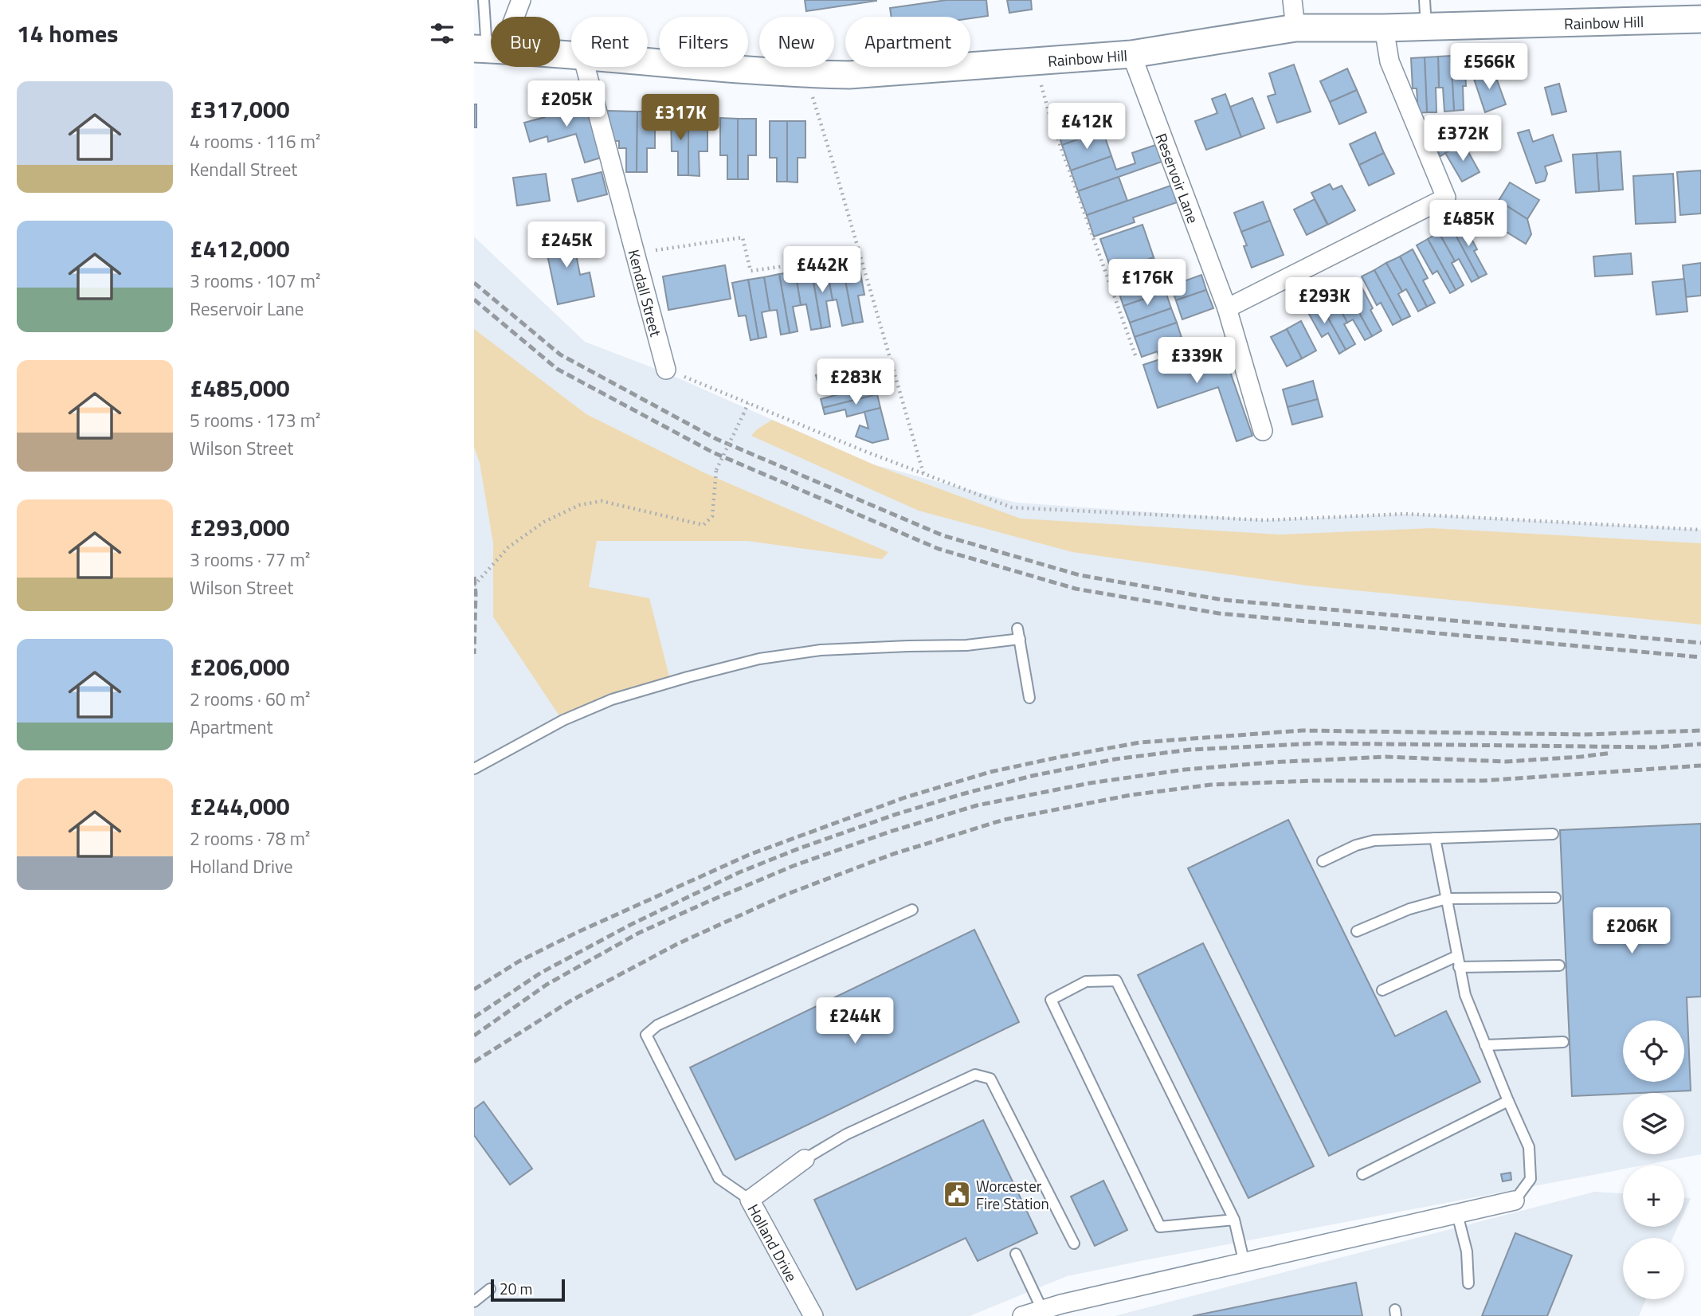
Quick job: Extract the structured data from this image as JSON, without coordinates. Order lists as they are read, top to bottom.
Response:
{
  "streets": {
    "main road": ["Rainbow Hill"],
    "street": ["Reservoir Lane", "Kendall Street", "Holland Drive"]
  },
  "crossings": [
    ["Rainbow Hill", "Reservoir Lane"]
  ],
  "places": {
    "public building": ["Worcester Fire Station"]
  },
  "scale_bar": "20 m",
  "page": {
    "heading": "14 homes",
    "chip": [
      "Buy",
      "Rent",
      "Filters",
      "New",
      "Apartment"
    ],
    "price": [
      "£566K",
      "£205K",
      "£317K",
      "£412K",
      "£372K",
      "£485K",
      "£245K",
      "£442K",
      "£176K",
      "£293K",
      "£339K",
      "£283K",
      "£206K",
      "£244K"
    ],
    "list": [
      {
        "name": "£317,000",
        "note": "4 rooms · 116 m² · Kendall Street"
      },
      {
        "name": "£412,000",
        "note": "3 rooms · 107 m² · Reservoir Lane"
      },
      {
        "name": "£485,000",
        "note": "5 rooms · 173 m² · Wilson Street"
      },
      {
        "name": "£293,000",
        "note": "3 rooms · 77 m² · Wilson Street"
      },
      {
        "name": "£206,000",
        "note": "2 rooms · 60 m² · Apartment"
      },
      {
        "name": "£244,000",
        "note": "2 rooms · 78 m² · Holland Drive"
      }
    ],
    "map_buttons": ["+", "−"],
    "scale": "20 m"
  }
}
